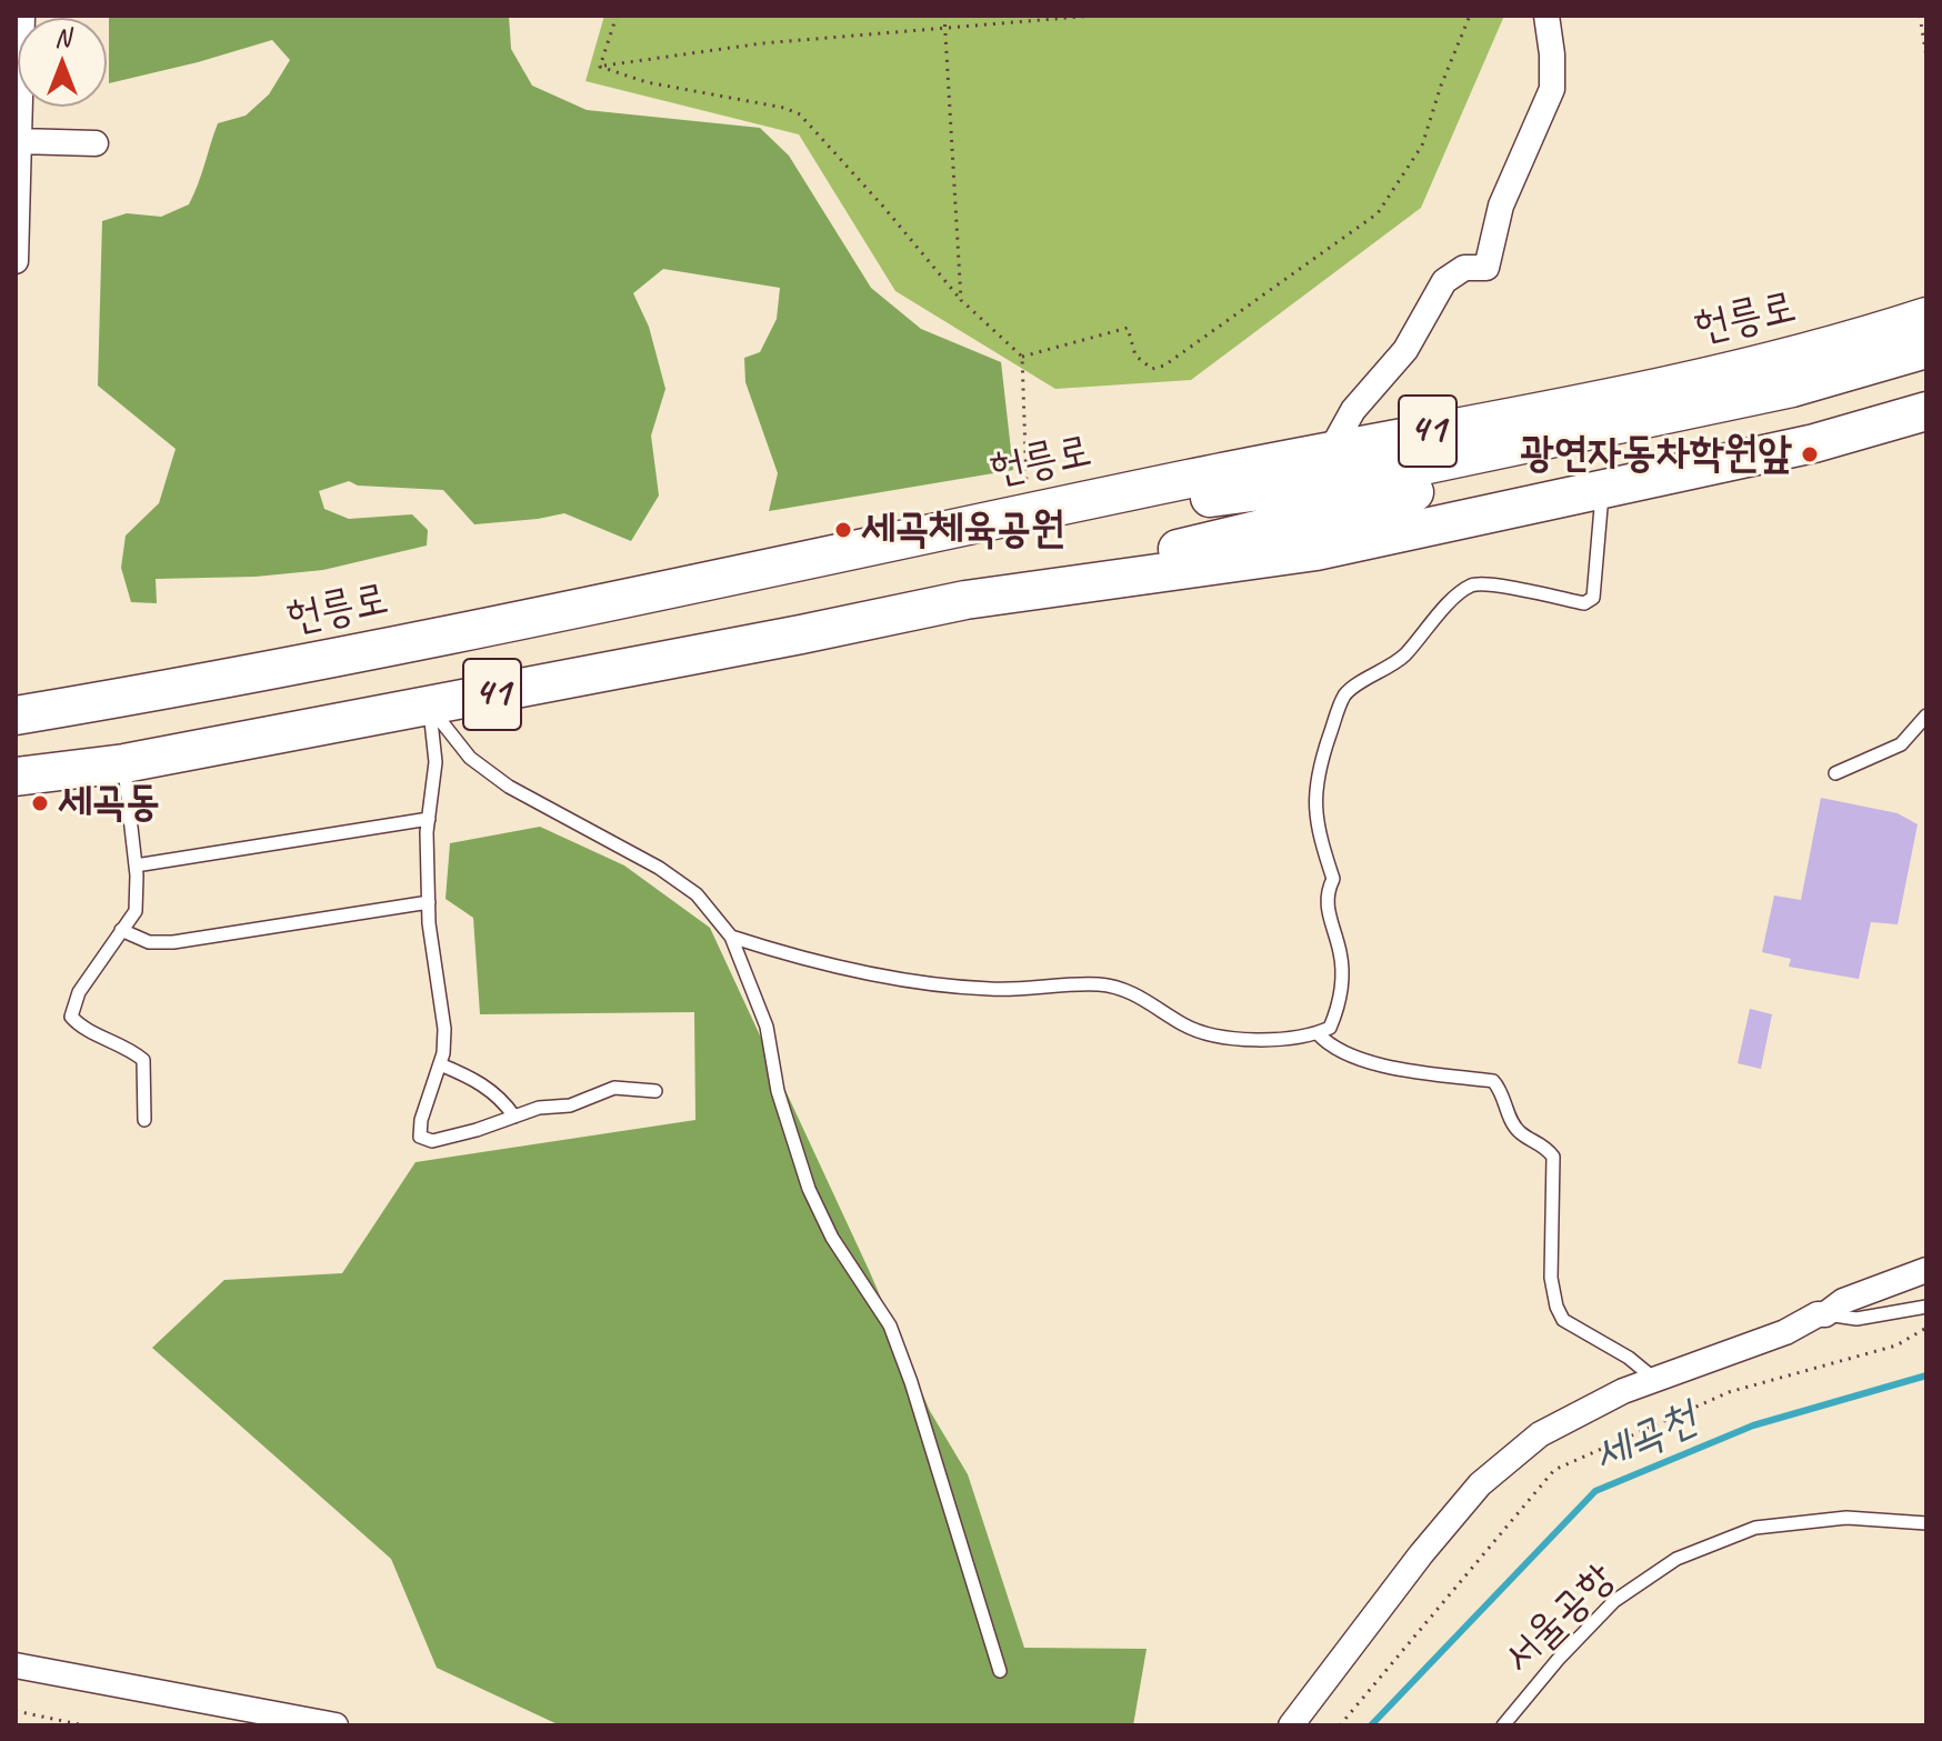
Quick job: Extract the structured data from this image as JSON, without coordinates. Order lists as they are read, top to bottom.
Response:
{
  "streets": {
    "main road": ["헌릉로", "41"],
    "lane": ["서울공항"]
  },
  "water": ["세곡천"],
  "places": ["광연자동차학원앞", "세곡체육공원", "세곡동"],
  "north": "top"
}
